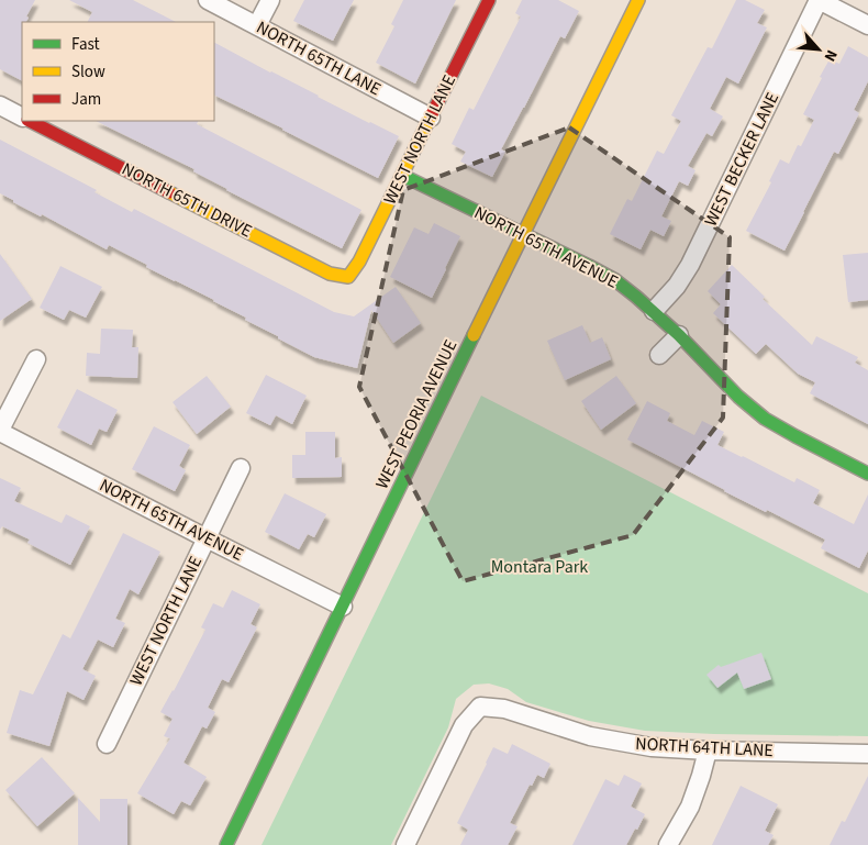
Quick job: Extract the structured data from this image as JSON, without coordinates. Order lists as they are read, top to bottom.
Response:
{
  "streets": {
    "street": [
      "NORTH 65TH LANE",
      "WEST NORTH LANE",
      "WEST BECKER LANE",
      "NORTH 65TH DRIVE",
      "NORTH 65TH AVENUE",
      "WEST PEORIA AVENUE",
      "NORTH 64TH LANE"
    ]
  },
  "crossings": [
    ["NORTH 65TH LANE", "WEST NORTH LANE"],
    ["WEST NORTH LANE", "NORTH 65TH DRIVE"],
    ["WEST NORTH LANE", "NORTH 65TH AVENUE"],
    ["WEST BECKER LANE", "NORTH 65TH AVENUE"],
    ["NORTH 65TH AVENUE", "WEST PEORIA AVENUE"]
  ],
  "parks": ["Montara Park"],
  "legend": ["Fast", "Slow", "Jam"],
  "north": "bottom right"
}
